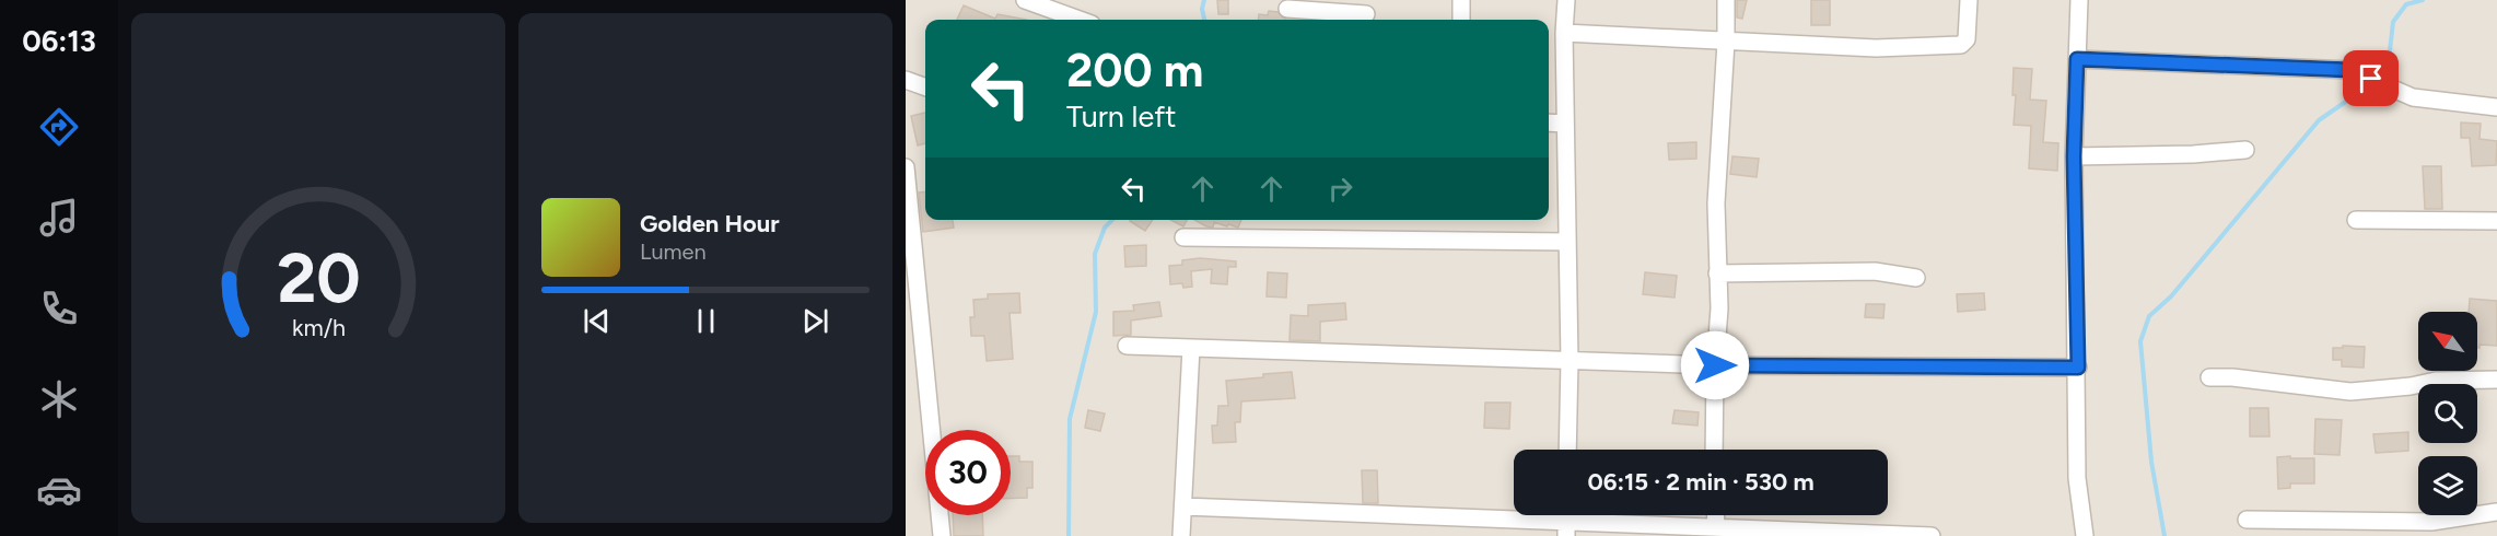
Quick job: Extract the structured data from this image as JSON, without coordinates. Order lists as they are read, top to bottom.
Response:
{
  "north": "top left",
  "page": {
    "tabs": "06:13",
    "turn": ["200 m", "Turn left"],
    "song": ["Golden Hour", "Lumen"],
    "limit": "30",
    "trip": "06:15 · 2 min · 530 m",
    "gauge": ["20", "km/h"]
  }
}
